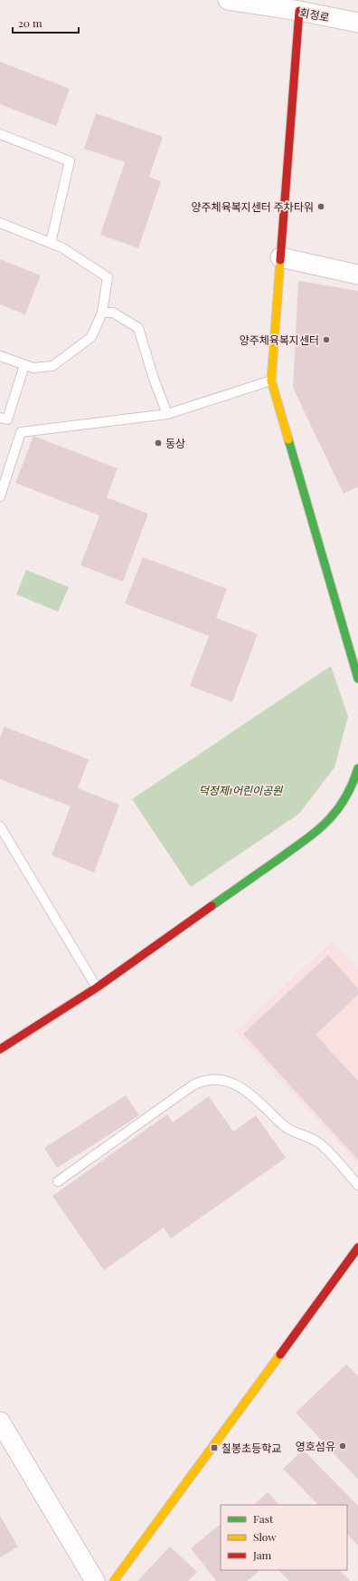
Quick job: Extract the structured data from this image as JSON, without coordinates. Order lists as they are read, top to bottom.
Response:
{
  "streets": {
    "street": ["회정로"]
  },
  "parks": ["덕정제1어린이공원"],
  "places": {
    "other": [
      "양주체육복지센터 주차타워",
      "양주체육복지센터",
      "동상",
      "영호섬유"
    ],
    "transit": ["칠봉초등학교"]
  },
  "legend": ["Fast", "Slow", "Jam"],
  "scale_bar": "20 m"
}
